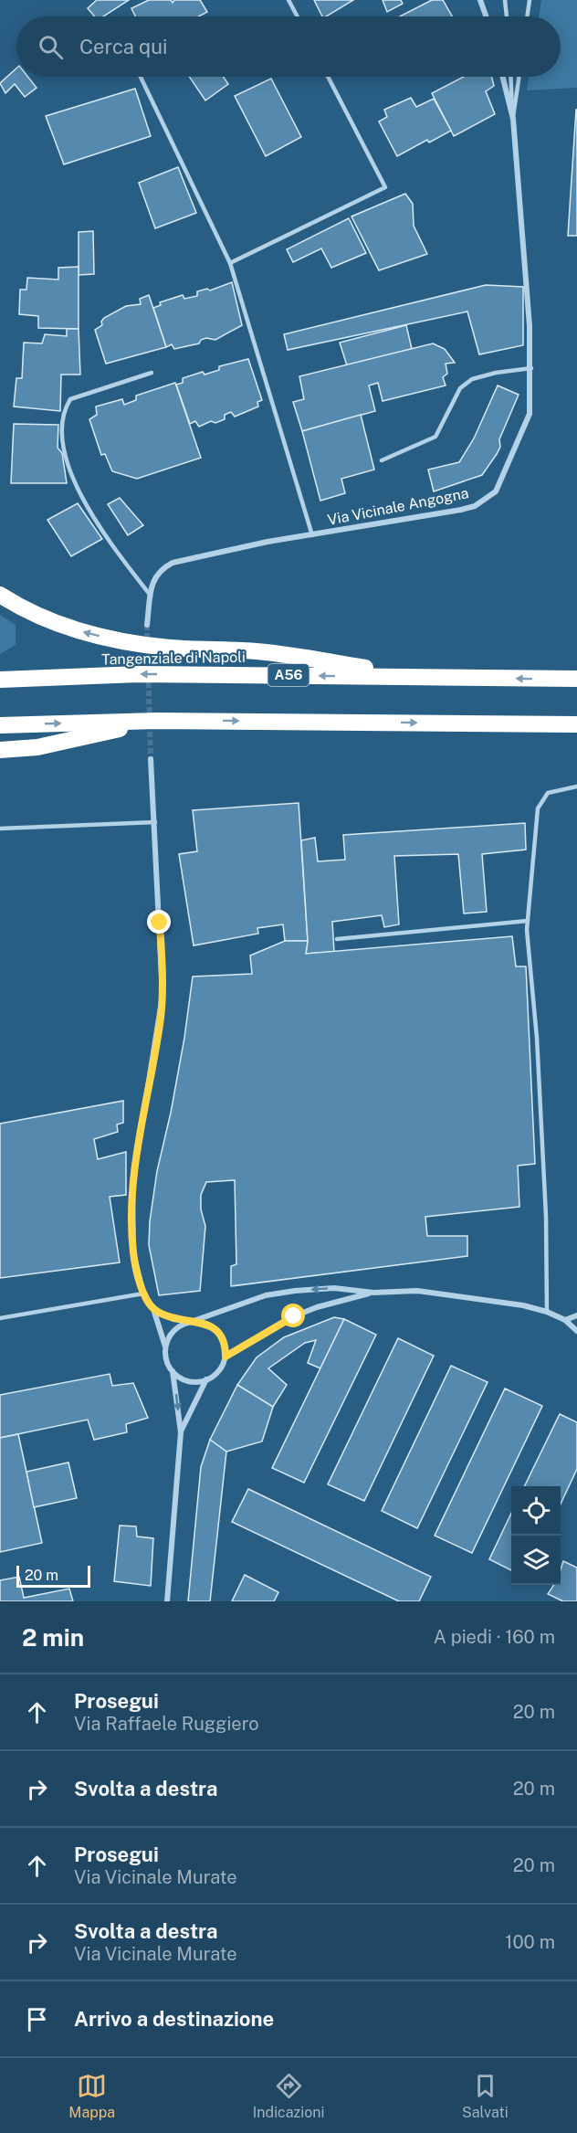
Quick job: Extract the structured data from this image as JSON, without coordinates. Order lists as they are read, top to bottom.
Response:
{
  "streets": {
    "highway": ["Tangenziale di Napoli", "A56"],
    "street": ["Via Vicinale Angogna"]
  },
  "scale_bar": "20 m",
  "page": {
    "search": "Cerca qui",
    "scale": "20 m",
    "heading": ["2 min", "A piedi · 160 m"],
    "list": [
      ["Prosegui", "Via Raffaele Ruggiero", "20 m"],
      ["Svolta a destra", "20 m"],
      ["Prosegui", "Via Vicinale Murate", "20 m"],
      ["Svolta a destra", "Via Vicinale Murate", "100 m"],
      "Arrivo a destinazione"
    ],
    "nav": ["Mappa", "Indicazioni", "Salvati"]
  }
}
